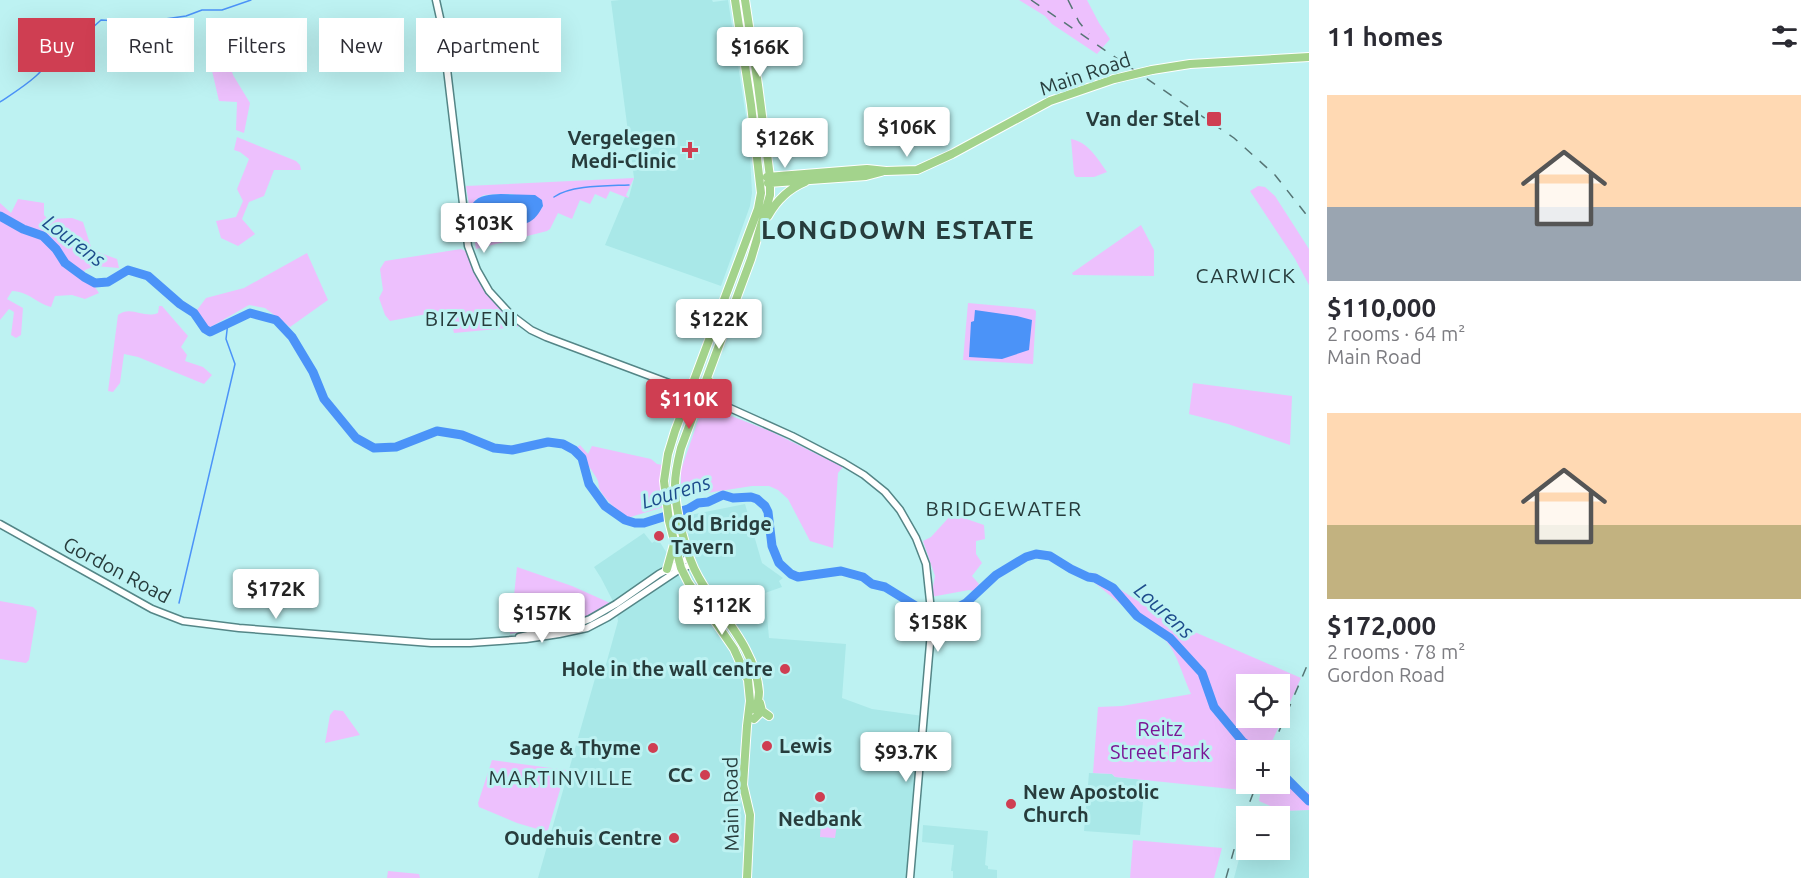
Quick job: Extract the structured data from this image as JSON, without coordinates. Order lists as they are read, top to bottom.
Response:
{
  "streets": {
    "main road": ["Main Road"],
    "street": ["Gordon Road"]
  },
  "crossings": [
    ["Main Road", "Gordon Road"]
  ],
  "districts": [
    "LONGDOWN ESTATE",
    "CARWICK",
    "BIZWENI",
    "BRIDGEWATER",
    "MARTINVILLE"
  ],
  "water": ["Lourens"],
  "parks": ["Reitz Street Park"],
  "places": {
    "transit": ["Van der Stel"],
    "health": ["Vergelegen Medi-Clinic"],
    "other": [
      "Old Bridge Tavern",
      "Hole in the wall centre",
      "Lewis",
      "Sage & Thyme",
      "CC",
      "Nedbank",
      "New Apostolic Church",
      "Oudehuis Centre"
    ]
  },
  "page": {
    "heading": "11 homes",
    "chip": [
      "Buy",
      "Rent",
      "Filters",
      "New",
      "Apartment"
    ],
    "price": [
      "$166K",
      "$106K",
      "$126K",
      "$103K",
      "$122K",
      "$110K",
      "$172K",
      "$112K",
      "$157K",
      "$158K",
      "$93.7K"
    ],
    "list": [
      {
        "name": "$110,000",
        "note": "2 rooms · 64 m² · Main Road"
      },
      {
        "name": "$172,000",
        "note": "2 rooms · 78 m² · Gordon Road"
      }
    ],
    "map_buttons": ["+", "−"]
  }
}
